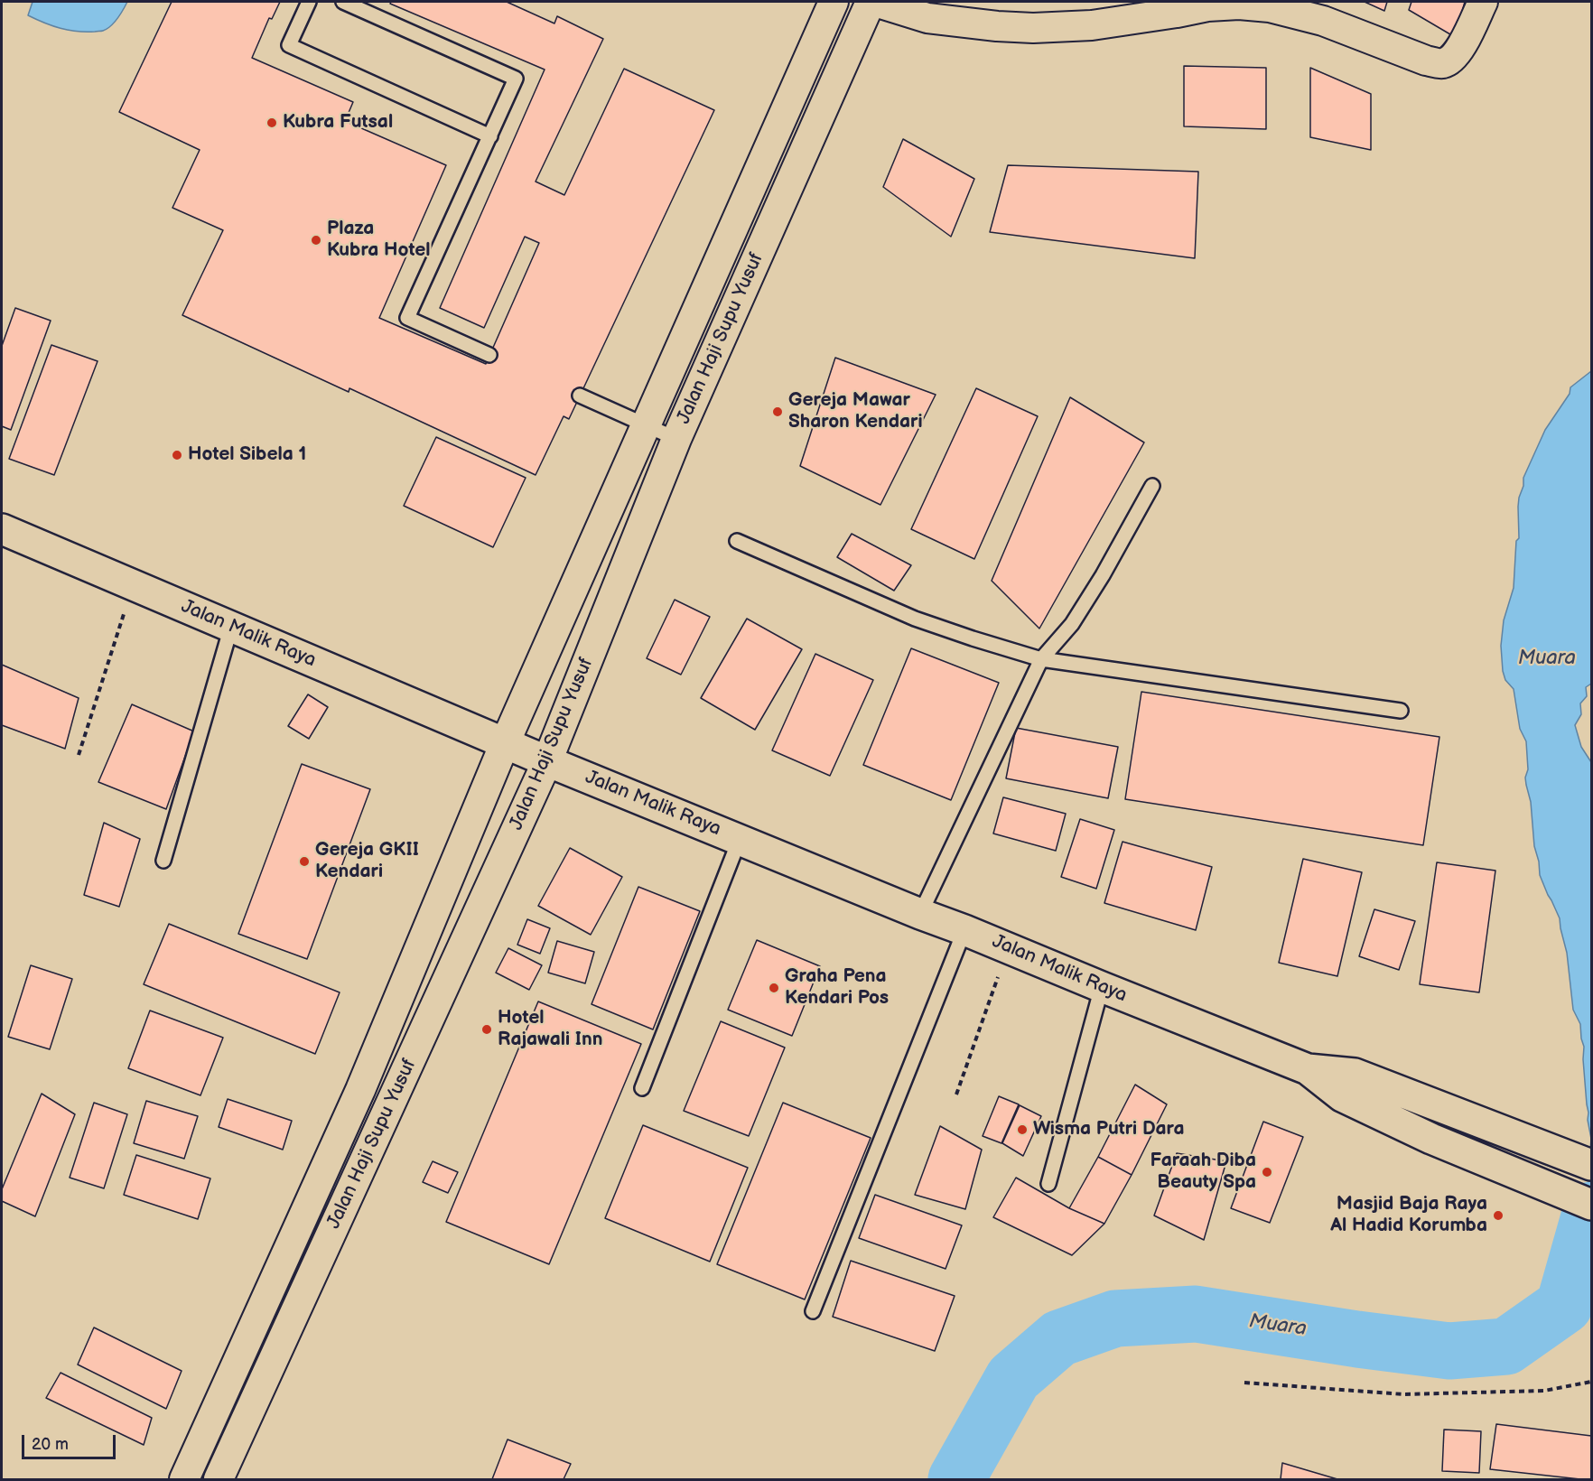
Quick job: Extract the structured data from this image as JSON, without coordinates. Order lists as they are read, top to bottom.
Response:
{
  "streets": {
    "street": ["Jalan Haji Supu Yusuf", "Jalan Malik Raya"]
  },
  "crossings": [
    ["Jalan Haji Supu Yusuf", "Jalan Malik Raya"]
  ],
  "water": ["Muara"],
  "places": [
    "Kubra Futsal",
    "Plaza Kubra Hotel",
    "Gereja Mawar Sharon Kendari",
    "Hotel Sibela 1",
    "Gereja GKII Kendari",
    "Graha Pena Kendari Pos",
    "Hotel Rajawali Inn",
    "Wisma Putri Dara",
    "Faraah Diba Beauty Spa",
    "Masjid Baja Raya Al Hadid Korumba"
  ],
  "scale_bar": "20 m"
}
